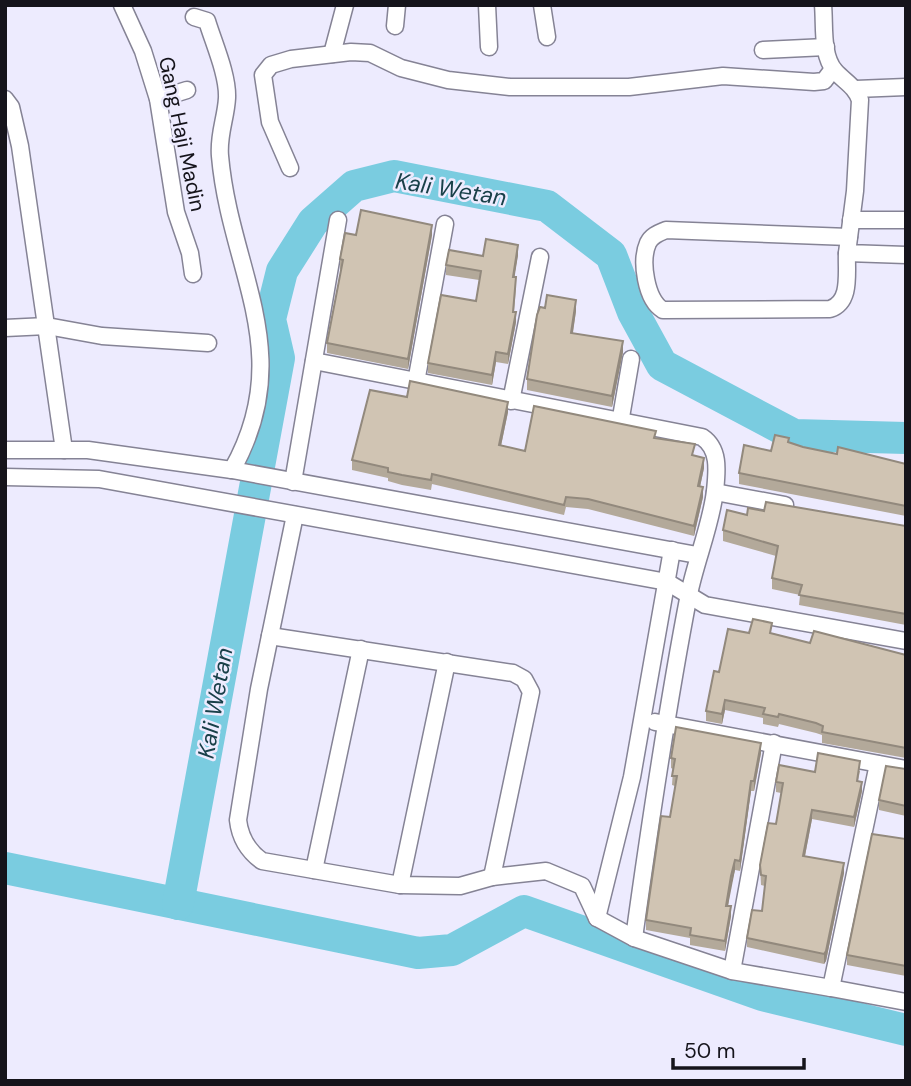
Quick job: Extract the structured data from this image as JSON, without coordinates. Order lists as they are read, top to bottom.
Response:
{
  "streets": {
    "street": ["Gang Haji Madin"]
  },
  "water": ["Kali Wetan"],
  "scale_bar": "50 m"
}
